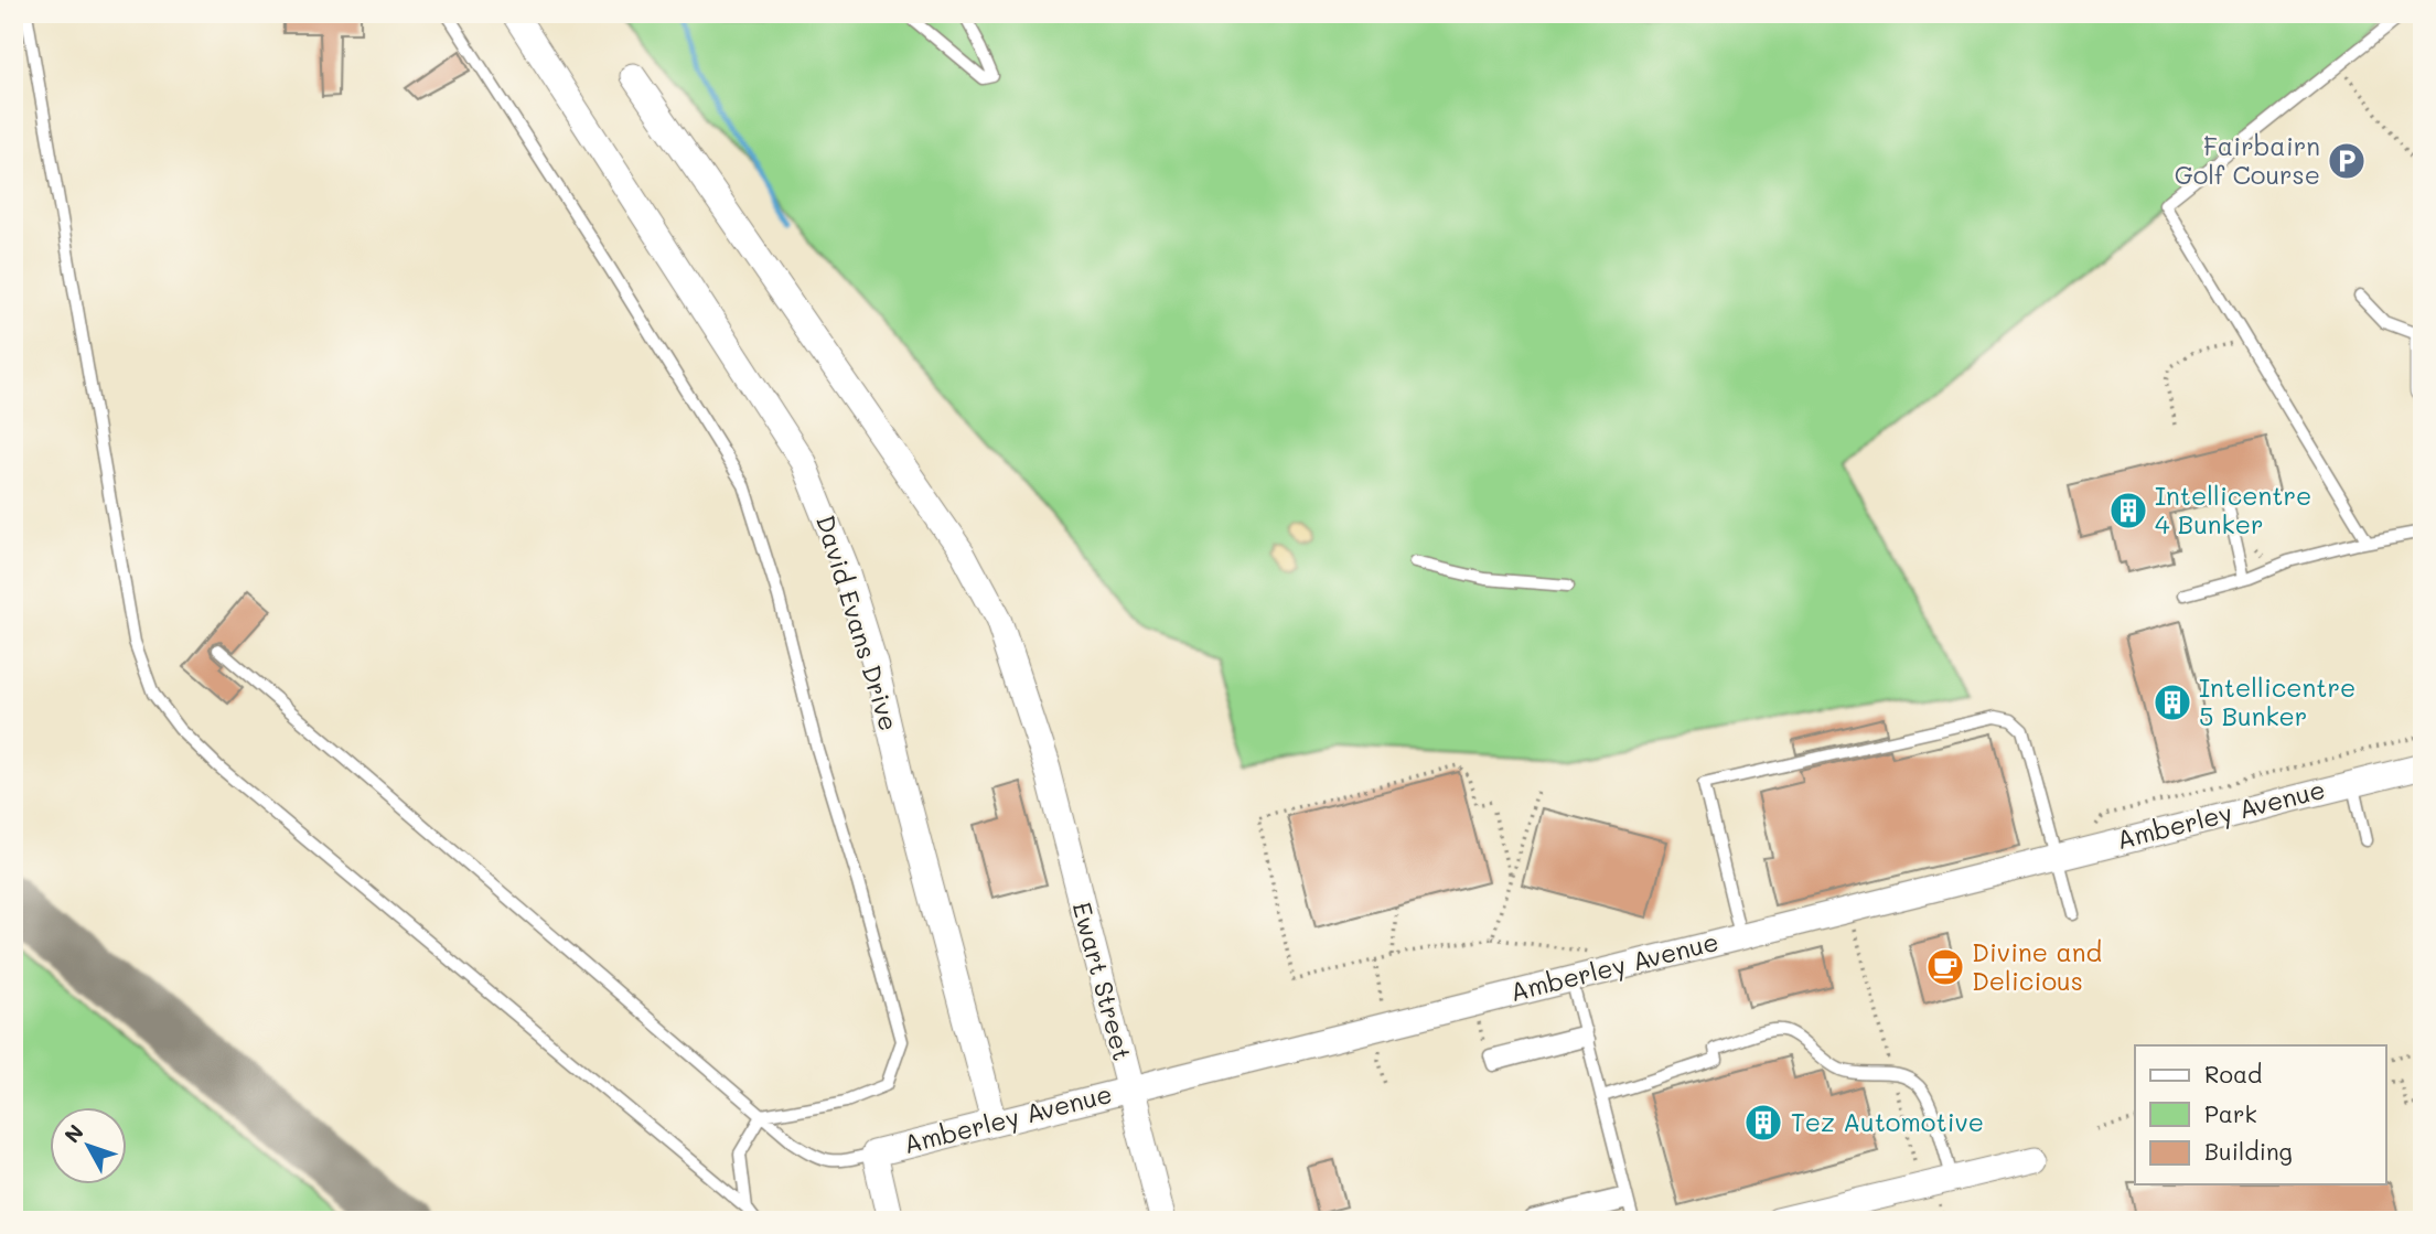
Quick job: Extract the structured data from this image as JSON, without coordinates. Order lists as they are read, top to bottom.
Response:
{
  "streets": {
    "street": ["David Evans Drive", "Amberley Avenue", "Ewart Street"]
  },
  "crossings": [
    ["David Evans Drive", "Amberley Avenue"],
    ["Amberley Avenue", "Ewart Street"]
  ],
  "places": {
    "parking": ["Fairbairn Golf Course"],
    "building": ["Intellicentre 4 Bunker", "Intellicentre 5 Bunker", "Tez Automotive"],
    "cafe": ["Divine and Delicious"]
  },
  "legend": ["Road", "Park", "Building"],
  "north": "top left"
}
